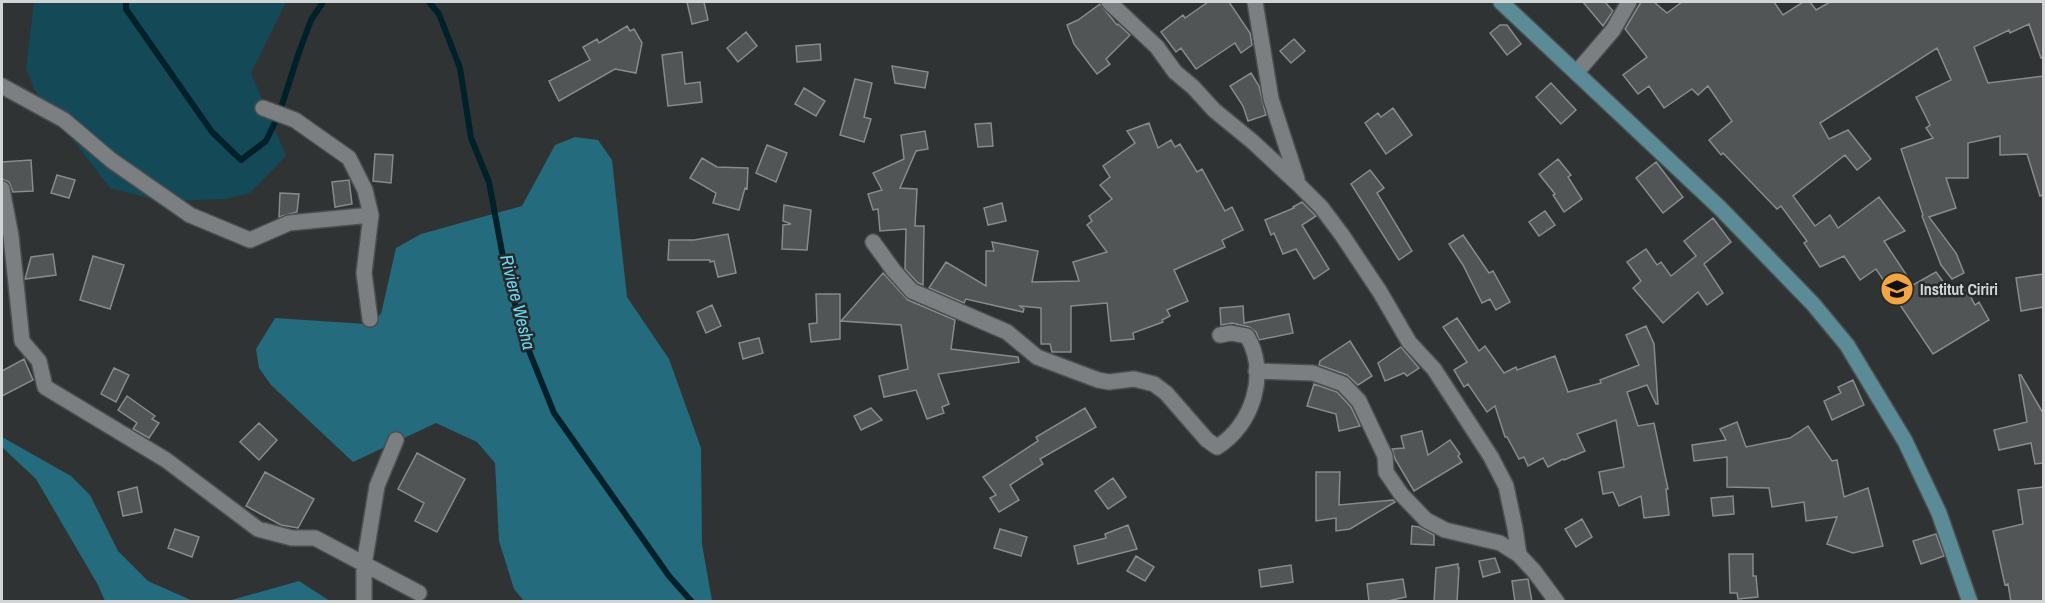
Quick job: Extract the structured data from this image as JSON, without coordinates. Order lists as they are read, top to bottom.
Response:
{
  "water": ["Riviere Wesha"],
  "places": {
    "school or university": ["Institut Ciriri"]
  }
}
